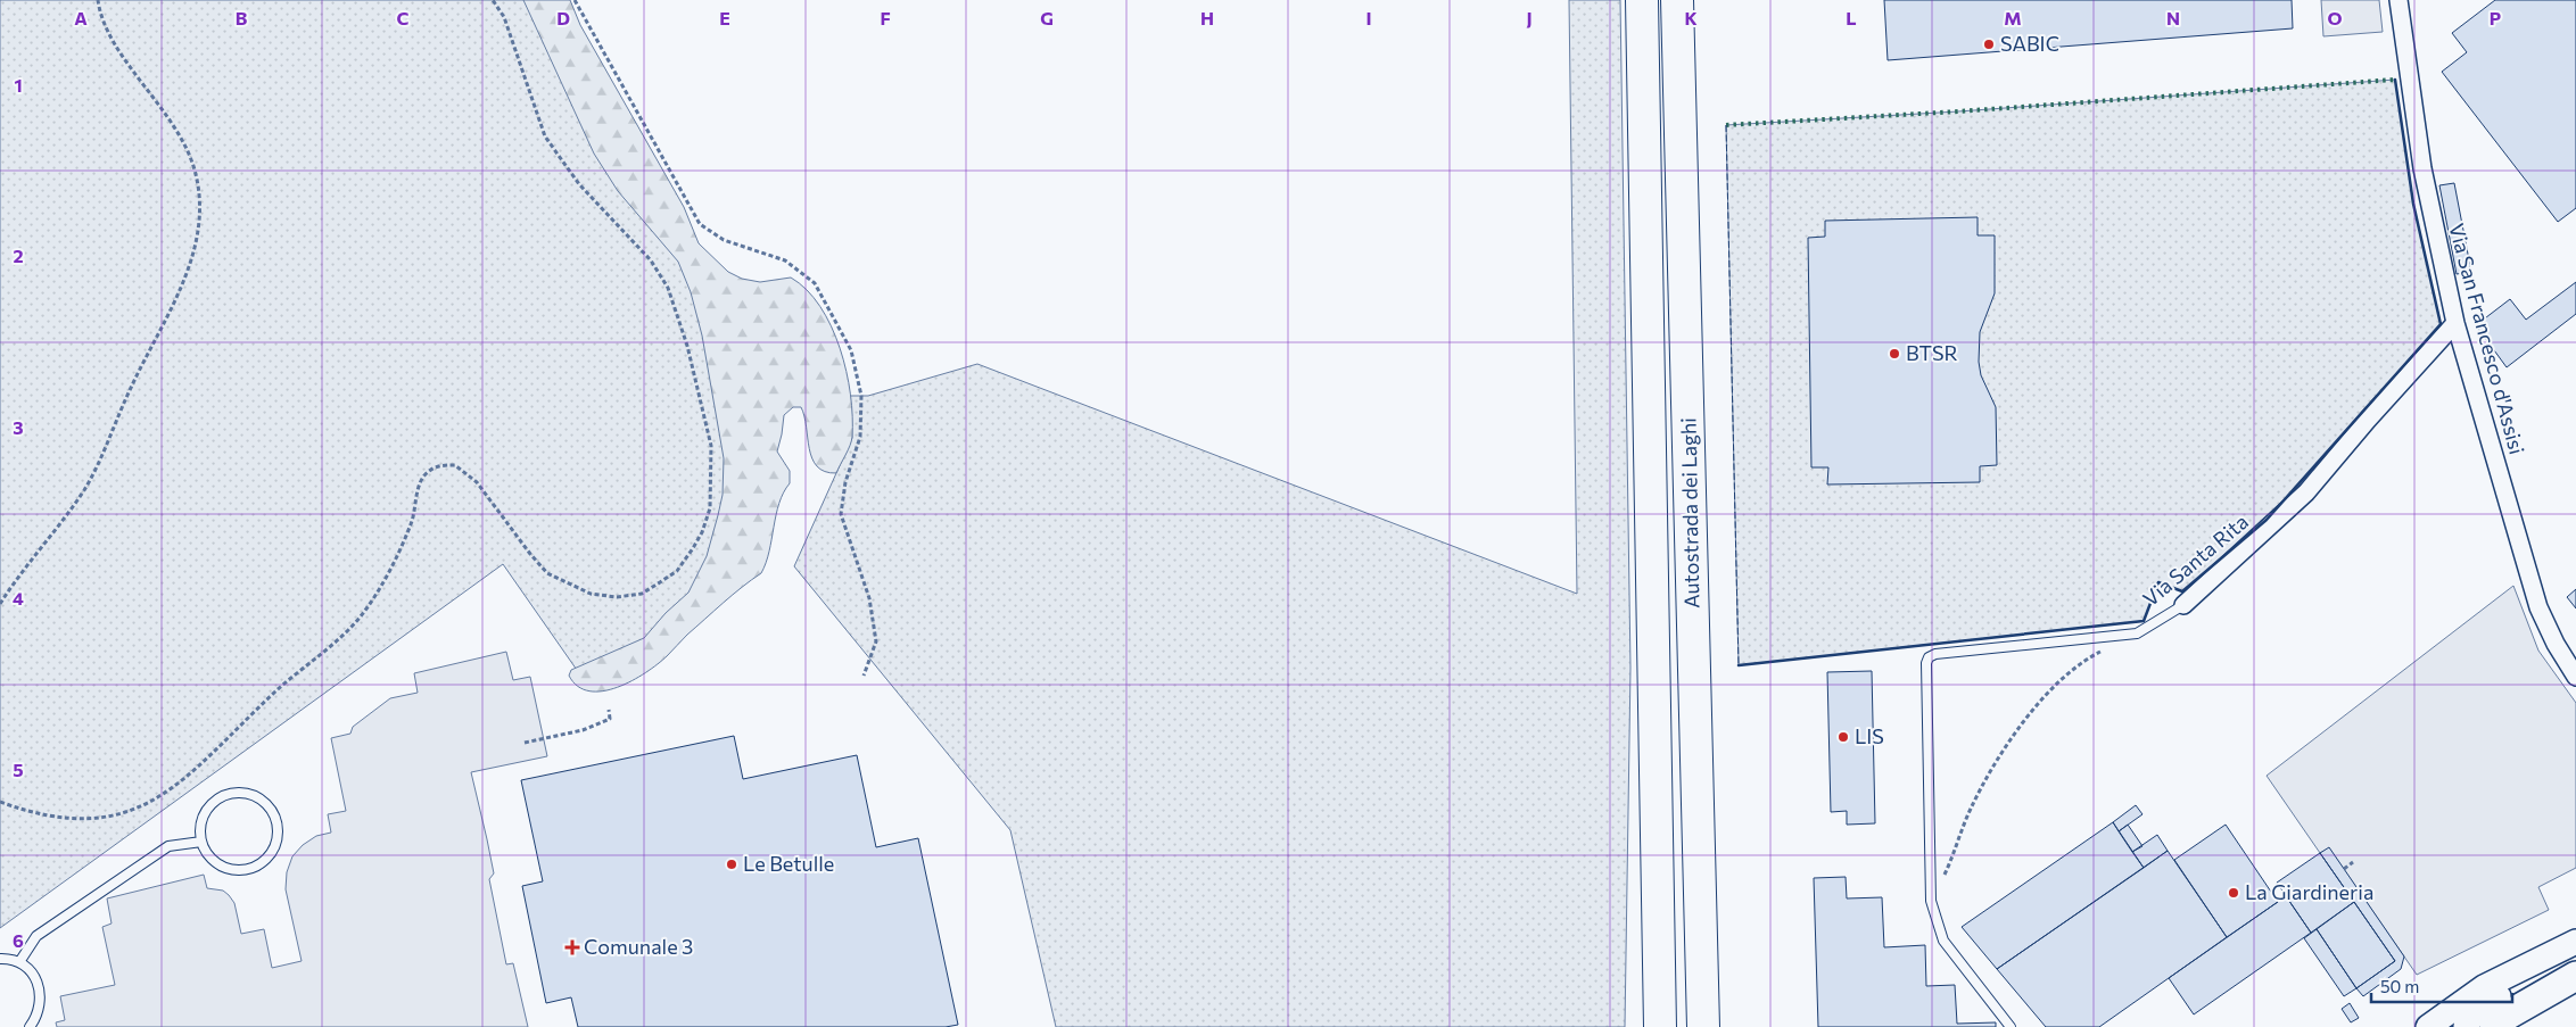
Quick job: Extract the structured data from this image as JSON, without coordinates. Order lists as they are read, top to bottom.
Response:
{
  "streets": {
    "highway": ["Autostrada dei Laghi"],
    "street": ["Via San Francesco d'Assisi", "Via Santa Rita"]
  },
  "crossings": [
    ["Via San Francesco d'Assisi", "Via Santa Rita"]
  ],
  "places": {
    "other": [
      "SABIC",
      "BTSR",
      "LIS",
      "Le Betulle",
      "La Giardineria"
    ],
    "health": ["Comunale 3"]
  },
  "scale_bar": "50 m",
  "grid": {
    "columns": [
      "A",
      "B",
      "C",
      "D",
      "E",
      "F",
      "G",
      "H",
      "I",
      "J",
      "K",
      "L",
      "M",
      "N",
      "O",
      "P"
    ],
    "rows": [
      "1",
      "2",
      "3",
      "4",
      "5",
      "6"
    ]
  }
}
